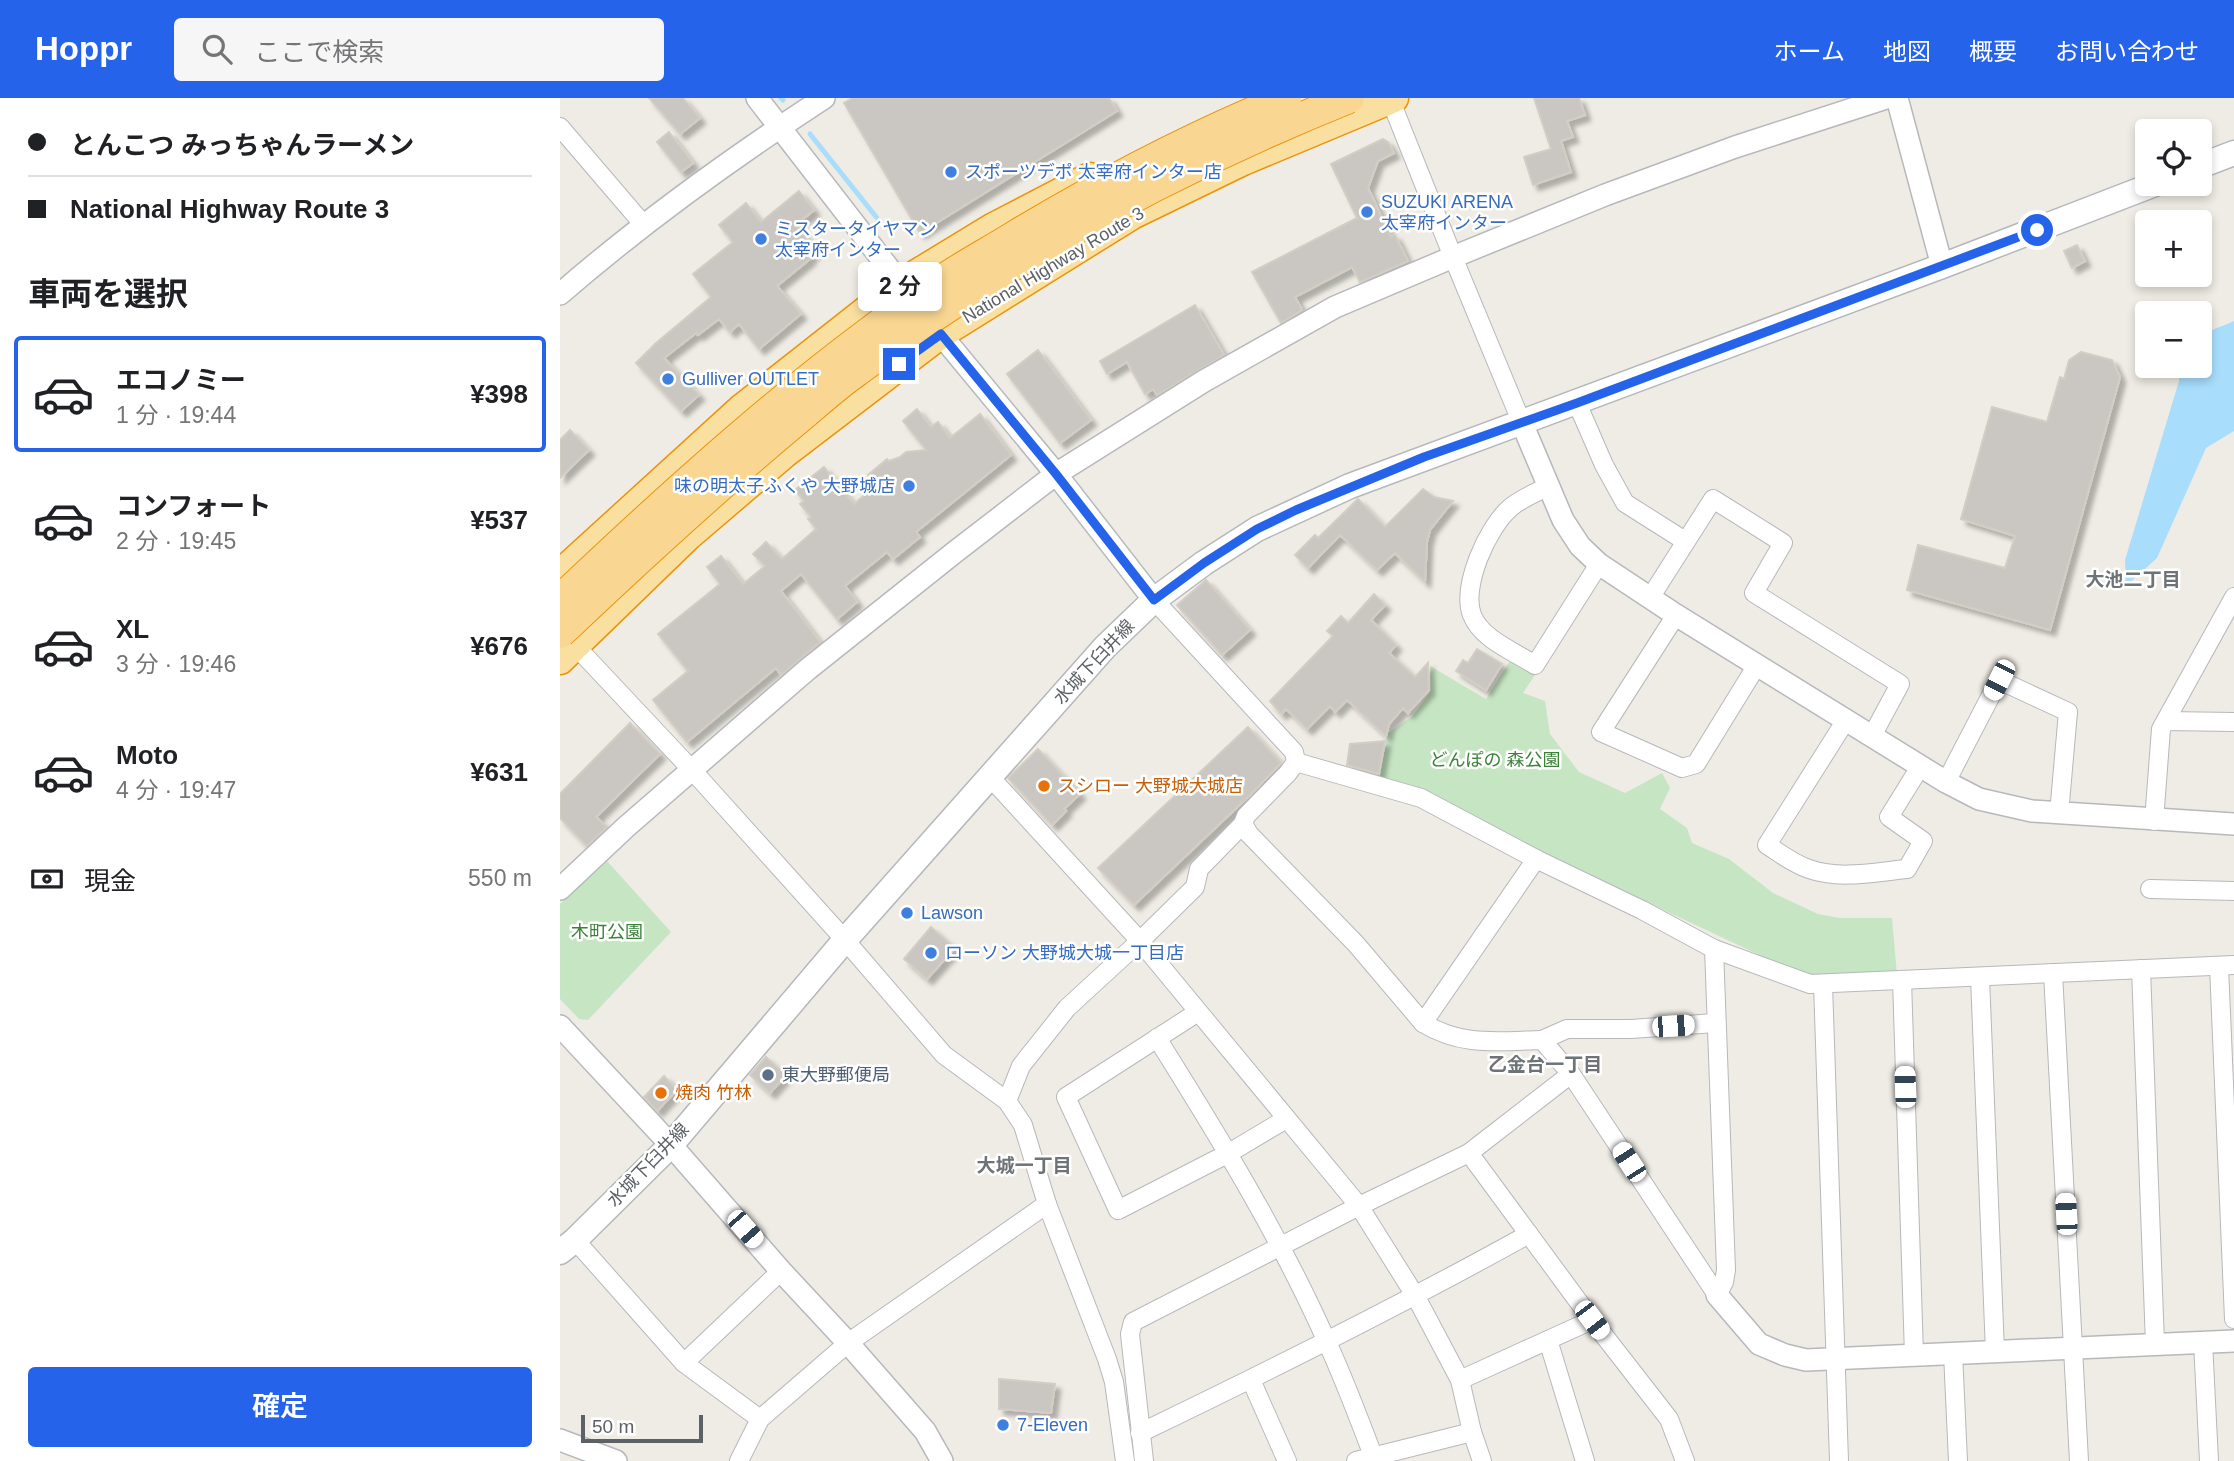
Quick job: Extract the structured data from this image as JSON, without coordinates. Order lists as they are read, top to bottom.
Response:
{
  "streets": {
    "highway": ["National Highway Route 3"],
    "main road": ["水城下臼井線"]
  },
  "districts": ["大池二丁目", "乙金台一丁目", "大城一丁目"],
  "parks": ["どんぽの 森公園", "木町公園"],
  "places": [
    "スポーツデポ 太宰府インター店",
    "SUZUKI ARENA 太宰府インター",
    "ミスタータイヤマン 太宰府インター",
    "Gulliver OUTLET",
    "味の明太子ふくや 大野城店",
    "スシロー 大野城大城店",
    "Lawson",
    "ローソン 大野城大城一丁目店",
    "東大野郵便局",
    "焼肉 竹林",
    "7-Eleven"
  ],
  "scale_bar": "50 m",
  "page": {
    "header": "Hoppr",
    "search": "ここで検索",
    "nav": [
      "ホーム",
      "地図",
      "概要",
      "お問い合わせ"
    ],
    "banner": ["とんこつ みっちゃんラーメン", "National Highway Route 3"],
    "map_buttons": ["+", "−"],
    "heading": "車両を選択",
    "bubble": "2 分",
    "list": [
      {
        "name": "エコノミー",
        "note": "1 分 · 19:44",
        "value": "¥398"
      },
      {
        "name": "コンフォート",
        "note": "2 分 · 19:45",
        "value": "¥537"
      },
      {
        "name": "XL",
        "note": "3 分 · 19:46",
        "value": "¥676"
      },
      {
        "name": "Moto",
        "note": "4 分 · 19:47",
        "value": "¥631"
      }
    ],
    "pay": ["現金", "550 m"],
    "buttons": "確定",
    "scale": "50 m"
  }
}
